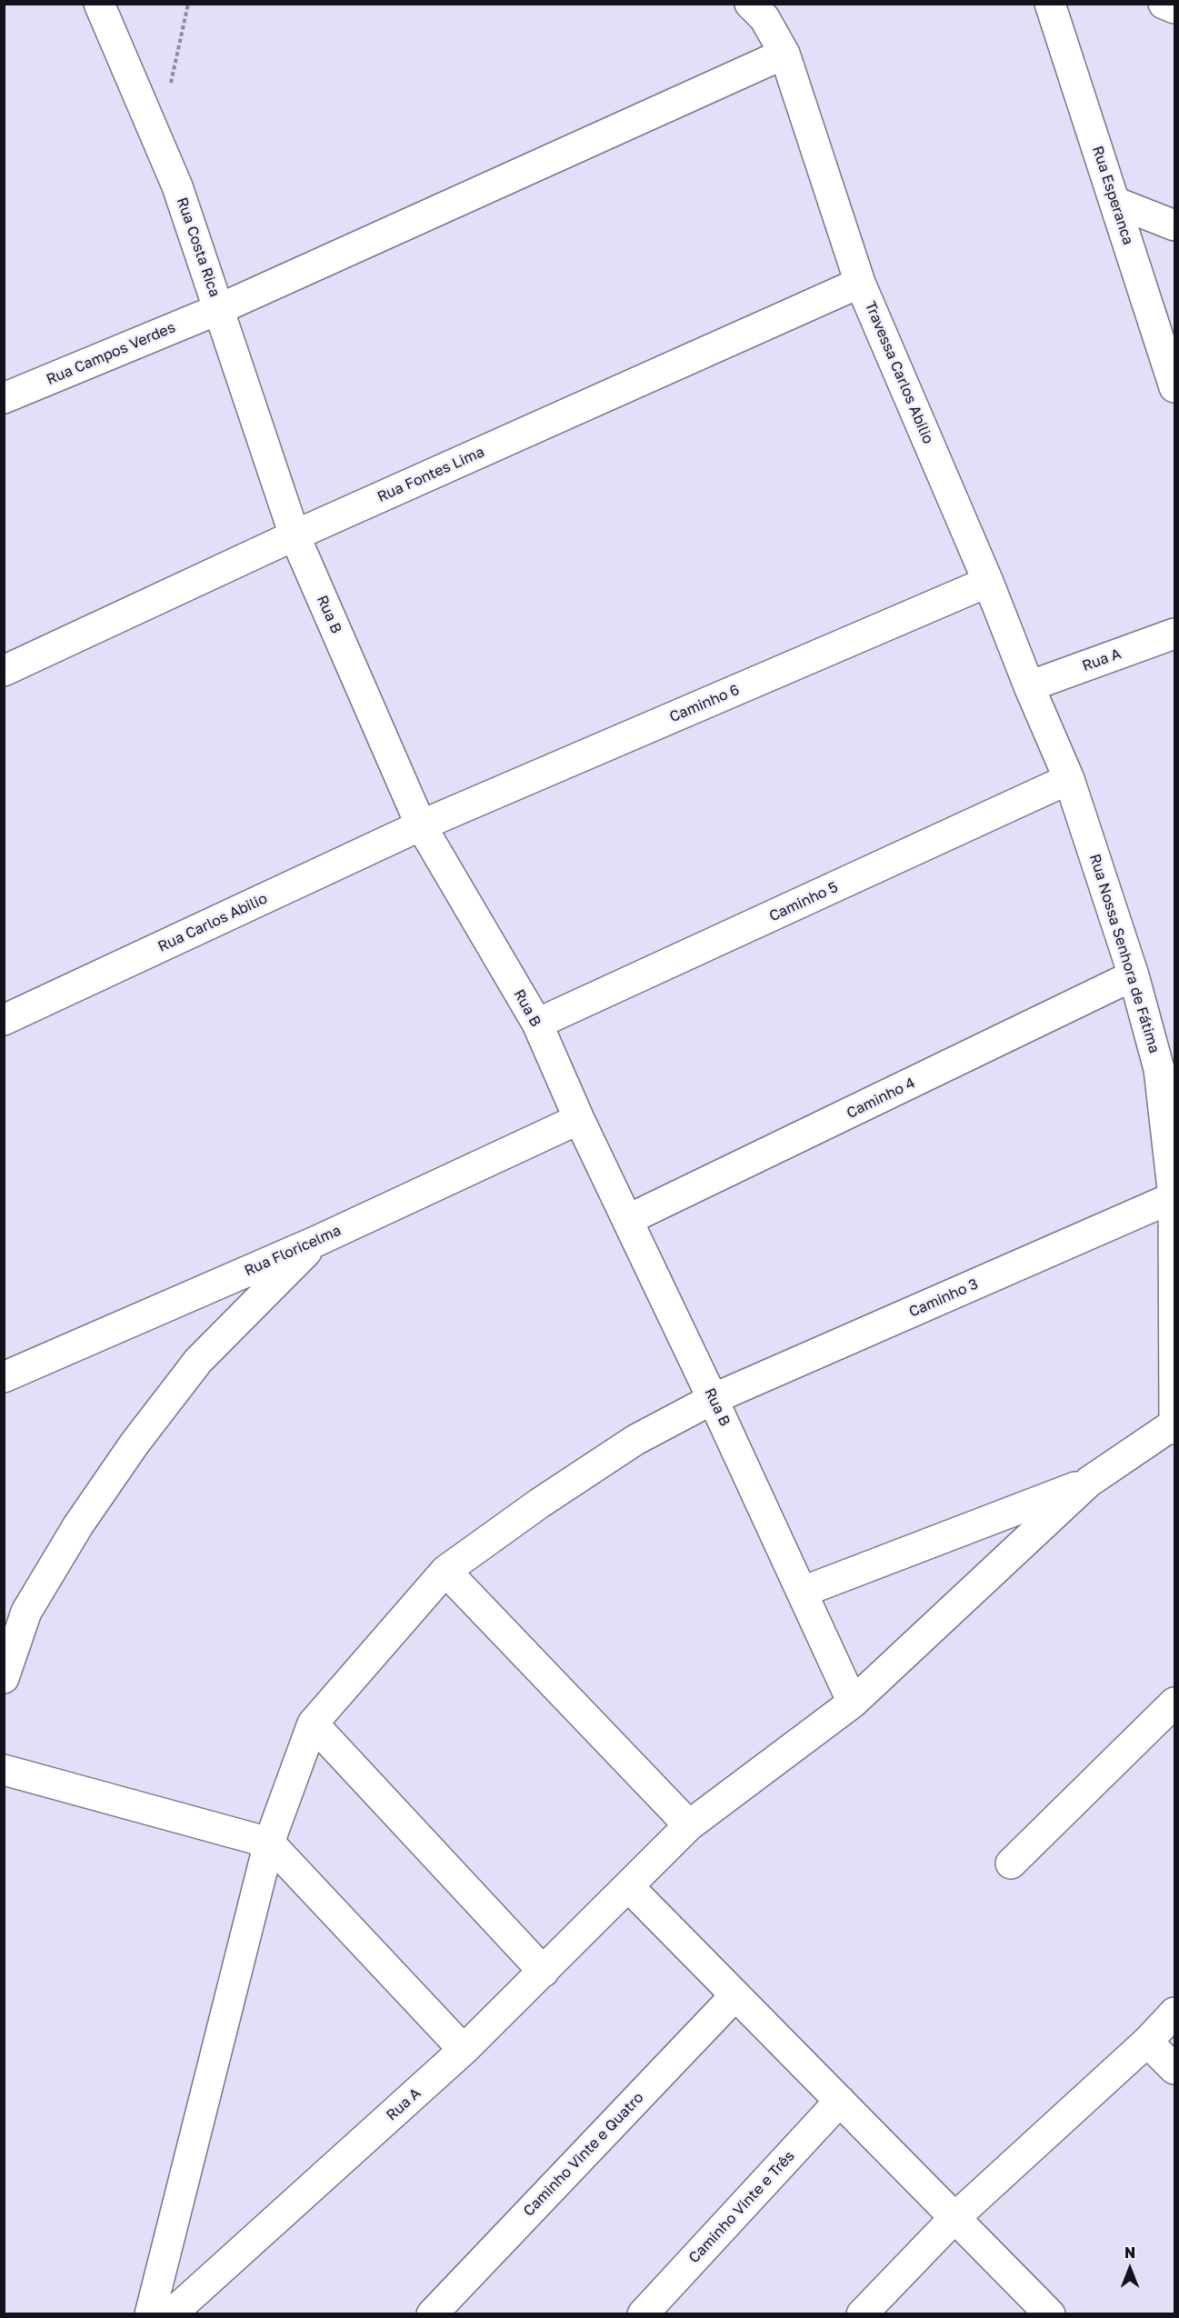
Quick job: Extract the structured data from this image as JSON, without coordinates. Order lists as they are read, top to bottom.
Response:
{
  "streets": {
    "street": [
      "Rua Esperanca",
      "Rua Costa Rica",
      "Rua Campos Verdes",
      "Travessa Carlos Abilio",
      "Rua Fontes Lima",
      "Rua B",
      "Rua A",
      "Caminho 6",
      "Caminho 5",
      "Rua Carlos Abilio",
      "Rua Nossa Senhora de Fátima",
      "Caminho 4",
      "Rua Floricelma",
      "Caminho 3",
      "Caminho Vinte e Quatro",
      "Caminho Vinte e Três"
    ]
  },
  "crossings": [
    ["Rua Costa Rica", "Rua Campos Verdes"],
    ["Rua Costa Rica", "Rua B"],
    ["Rua Campos Verdes", "Travessa Carlos Abilio"],
    ["Rua Campos Verdes", "Rua B"],
    ["Travessa Carlos Abilio", "Rua Fontes Lima"],
    ["Travessa Carlos Abilio", "Rua A"],
    ["Travessa Carlos Abilio", "Caminho 6"],
    ["Travessa Carlos Abilio", "Rua Nossa Senhora de Fátima"],
    ["Rua Fontes Lima", "Rua B"],
    ["Rua B", "Rua A"],
    ["Rua B", "Caminho 6"],
    ["Rua B", "Caminho 5"],
    ["Rua B", "Rua Carlos Abilio"],
    ["Rua B", "Caminho 4"],
    ["Rua B", "Rua Floricelma"],
    ["Rua B", "Caminho 3"],
    ["Rua A", "Rua Nossa Senhora de Fátima"],
    ["Caminho 6", "Rua Carlos Abilio"],
    ["Caminho 5", "Rua Nossa Senhora de Fátima"],
    ["Rua Nossa Senhora de Fátima", "Caminho 4"],
    ["Rua Nossa Senhora de Fátima", "Caminho 3"]
  ],
  "north": "top"
}
